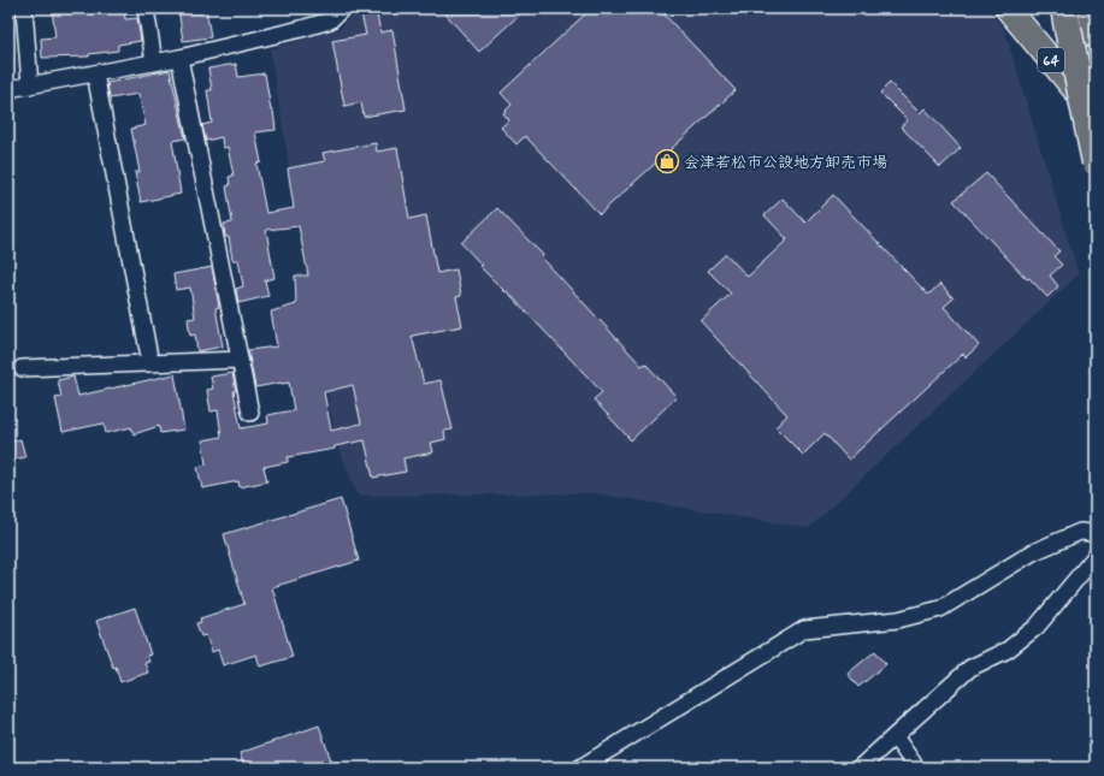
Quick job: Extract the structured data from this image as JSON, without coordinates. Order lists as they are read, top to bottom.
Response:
{
  "streets": {
    "main road": ["64"]
  },
  "places": {
    "shop": ["会津若松市公設地方卸売市場"]
  }
}
